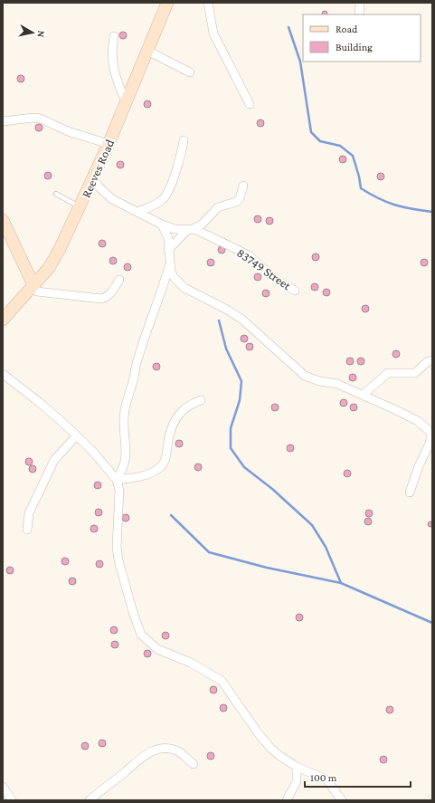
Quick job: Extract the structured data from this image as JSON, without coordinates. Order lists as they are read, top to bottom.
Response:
{
  "streets": {
    "street": ["Reeves Road", "83749 Street"]
  },
  "crossings": [
    ["Reeves Road", "83749 Street"]
  ],
  "legend": ["Road", "Building"],
  "scale_bar": "100 m",
  "north": "right"
}
